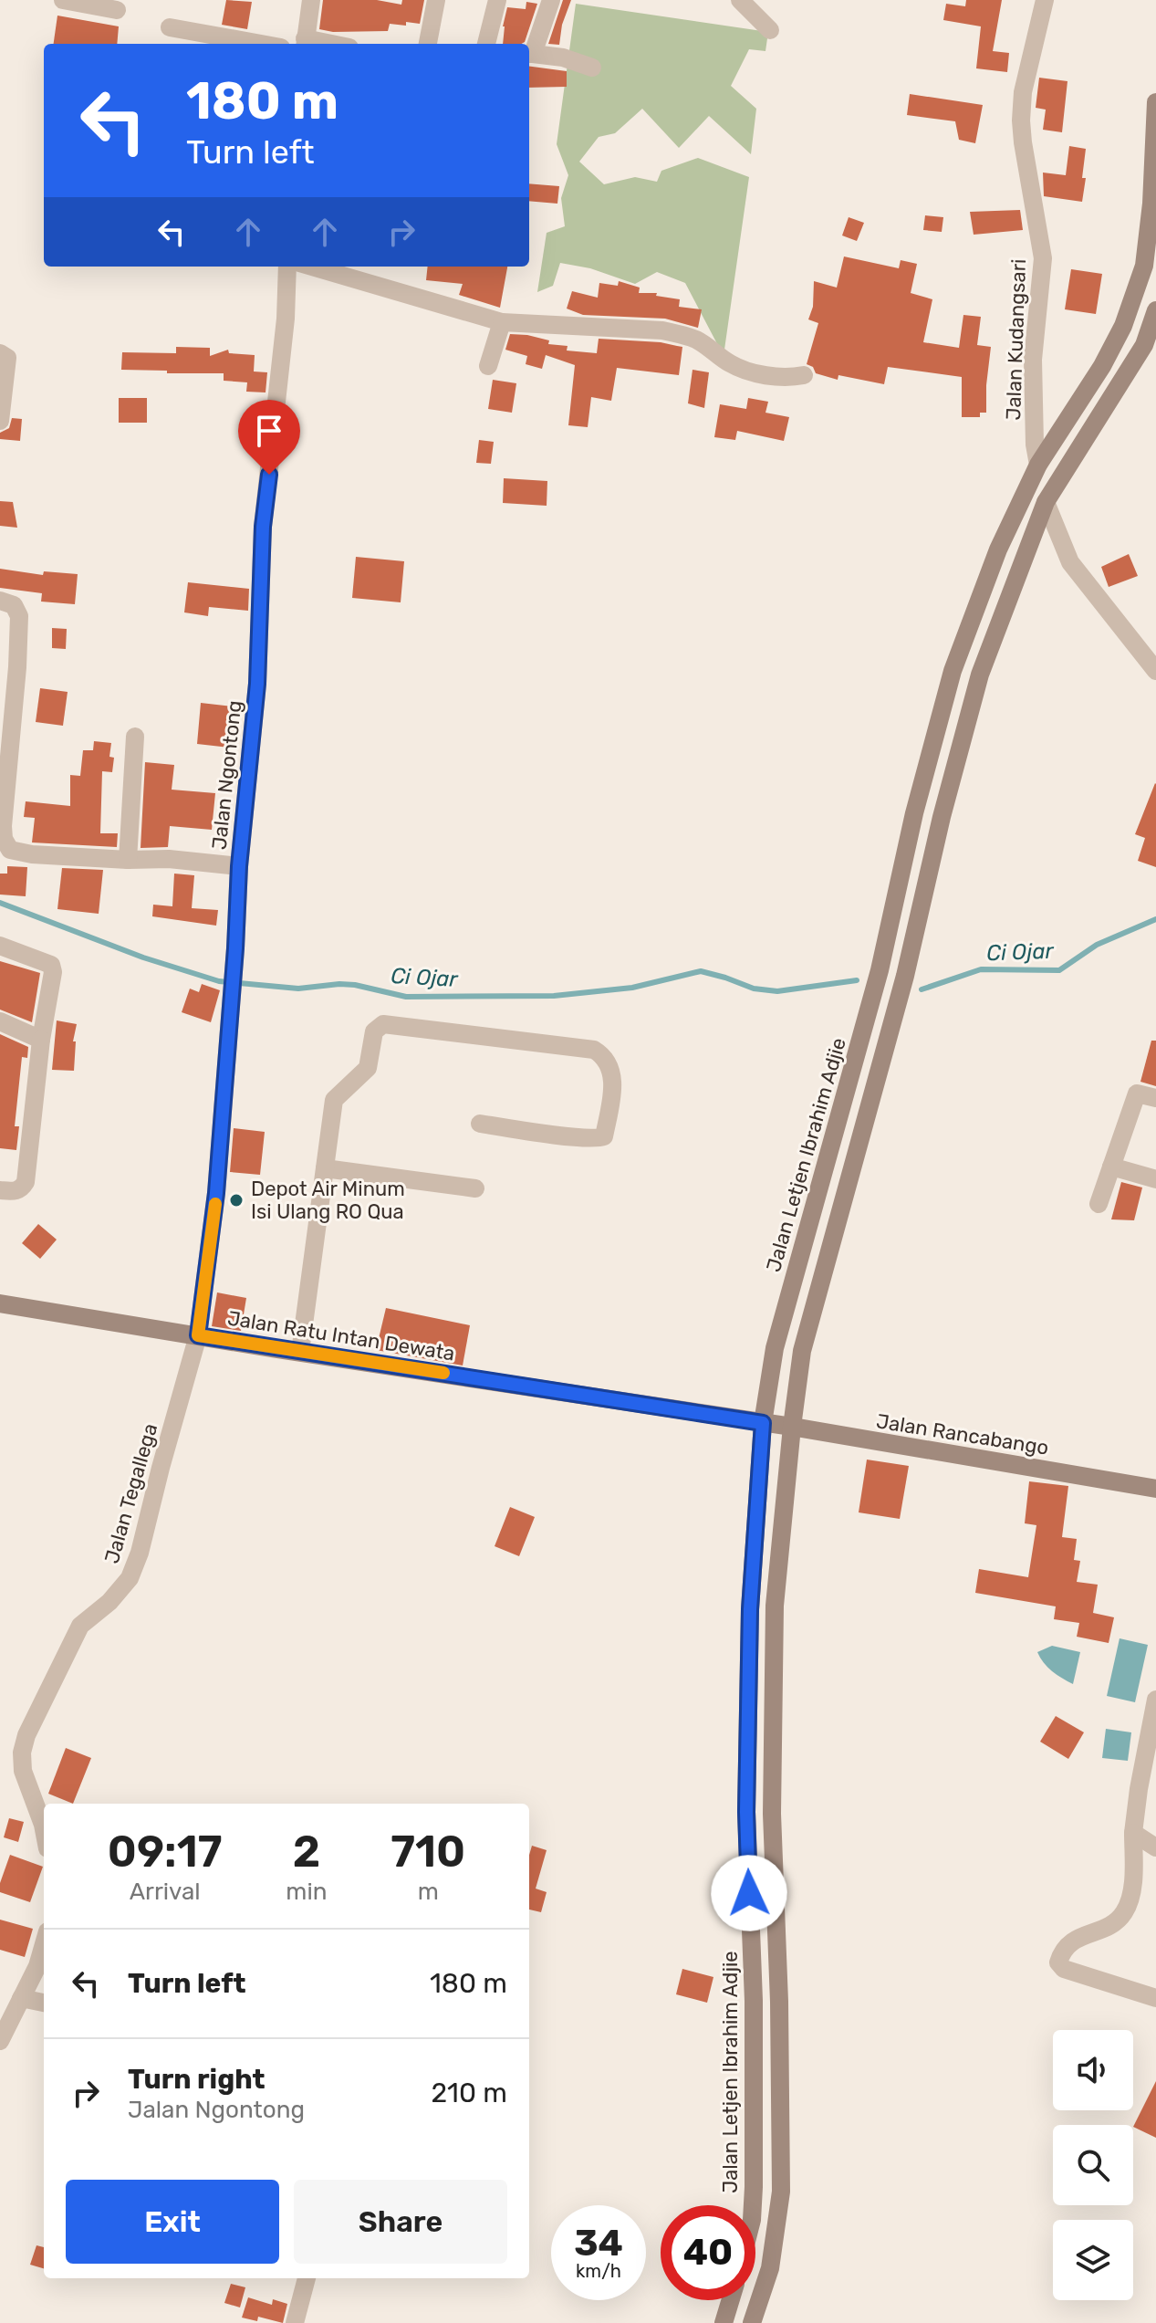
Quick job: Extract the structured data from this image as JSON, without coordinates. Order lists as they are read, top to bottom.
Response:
{
  "streets": {
    "street": [
      "Jalan Kudangsari",
      "Jalan Ngontong",
      "Jalan Letjen Ibrahim Adjie",
      "Jalan Ratu Intan Dewata",
      "Jalan Rancabango",
      "Jalan Tegallega"
    ]
  },
  "crossings": [
    ["Jalan Kudangsari", "Jalan Letjen Ibrahim Adjie"],
    ["Jalan Ngontong", "Jalan Ratu Intan Dewata"],
    ["Jalan Ngontong", "Jalan Tegallega"],
    ["Jalan Letjen Ibrahim Adjie", "Jalan Ratu Intan Dewata"],
    ["Jalan Letjen Ibrahim Adjie", "Jalan Rancabango"],
    ["Jalan Ratu Intan Dewata", "Jalan Rancabango"],
    ["Jalan Ratu Intan Dewata", "Jalan Tegallega"]
  ],
  "water": ["Ci Ojar"],
  "places": ["Depot Air Minum Isi Ulang RO Qua"],
  "page": {
    "turn": ["180 m", "Turn left"],
    "eta": [
      "09:17",
      "Arrival",
      "2",
      "min",
      "710",
      "m"
    ],
    "list": [
      {
        "name": "Turn left",
        "value": "180 m"
      },
      {
        "name": "Turn right",
        "note": "Jalan Ngontong",
        "value": "210 m"
      }
    ],
    "buttons": ["Exit", "Share"],
    "speed": "34 km/h",
    "limit": "40"
  }
}
